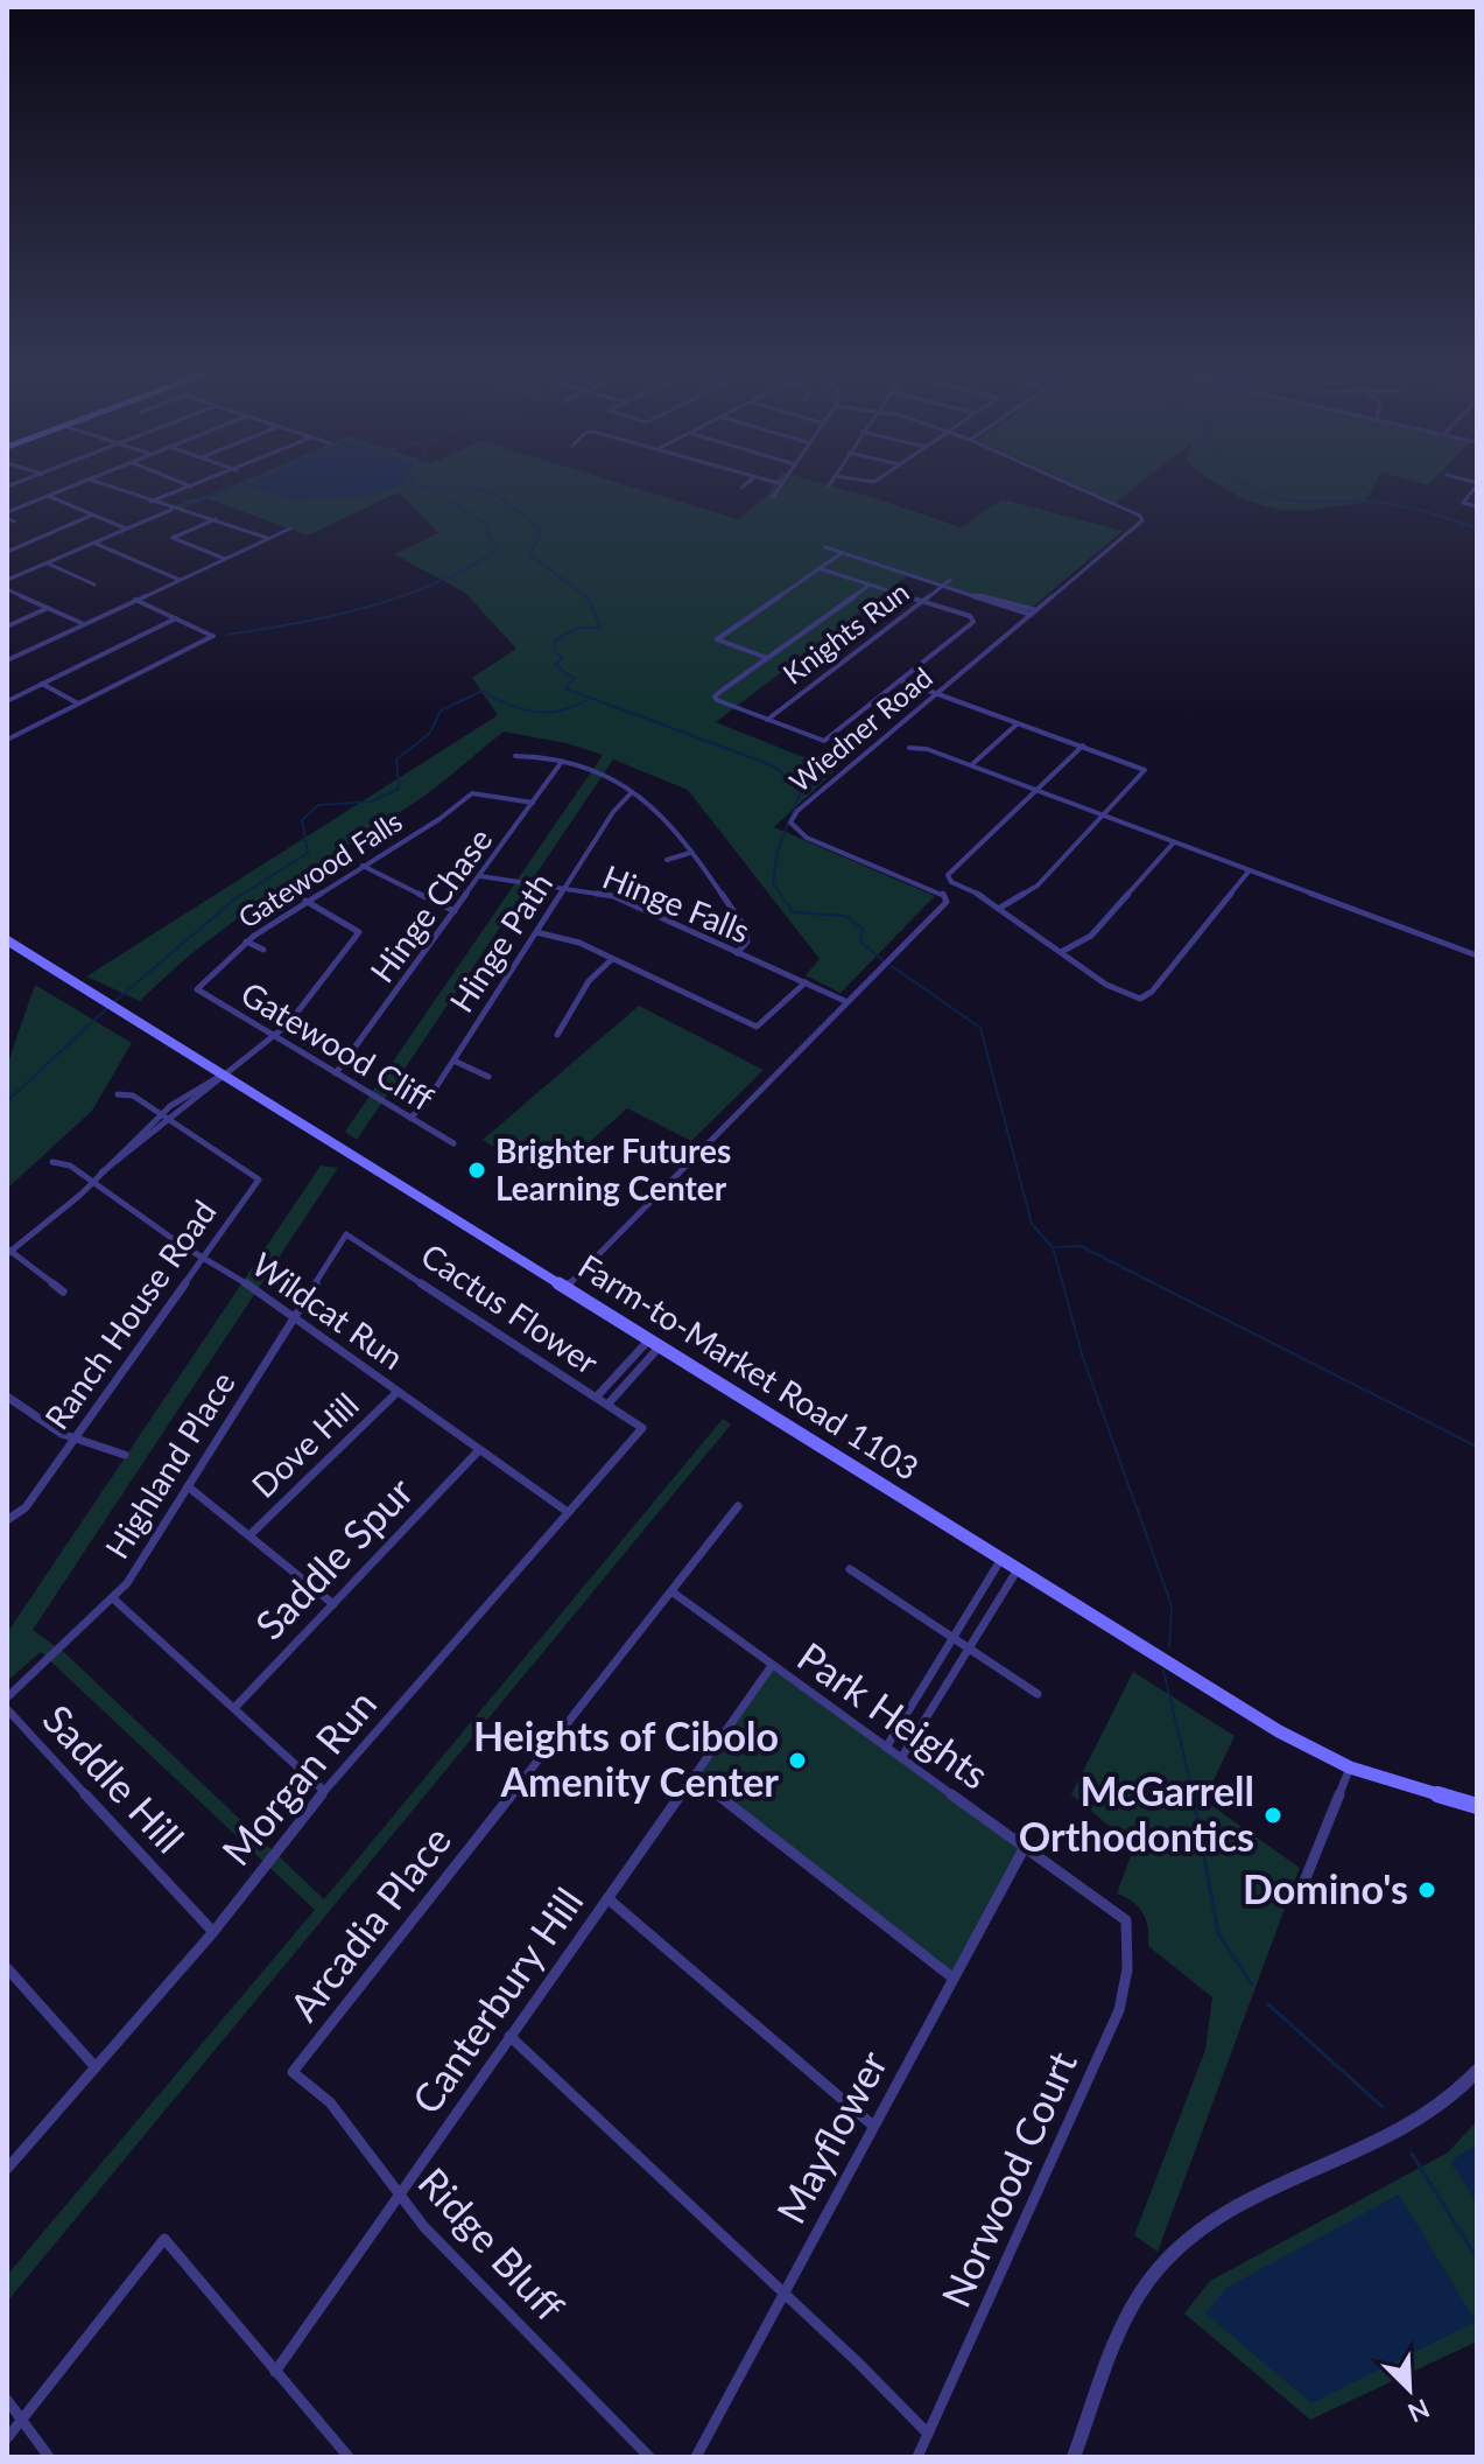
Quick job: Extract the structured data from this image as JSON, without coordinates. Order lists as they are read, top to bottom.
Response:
{
  "streets": {
    "main road": ["Farm-to-Market Road 1103"],
    "street": [
      "Knights Run",
      "Wiedner Road",
      "Gatewood Falls",
      "Hinge Falls",
      "Hinge Chase",
      "Hinge Path",
      "Gatewood Cliff",
      "Cactus Flower",
      "Wildcat Run",
      "Ranch House Road",
      "Dove Hill",
      "Highland Place",
      "Saddle Spur",
      "Park Heights",
      "Morgan Run",
      "Saddle Hill",
      "Arcadia Place",
      "Canterbury Hill",
      "Mayflower",
      "Norwood Court",
      "Ridge Bluff"
    ]
  },
  "crossings": [
    ["Wiedner Road", "Hinge Falls"],
    ["Wiedner Road", "Farm-to-Market Road 1103"],
    ["Gatewood Falls", "Hinge Chase"],
    ["Gatewood Falls", "Gatewood Cliff"],
    ["Hinge Falls", "Hinge Chase"],
    ["Hinge Falls", "Hinge Path"],
    ["Hinge Chase", "Gatewood Cliff"],
    ["Hinge Path", "Gatewood Cliff"],
    ["Cactus Flower", "Highland Place"],
    ["Cactus Flower", "Morgan Run"],
    ["Wildcat Run", "Ranch House Road"],
    ["Wildcat Run", "Dove Hill"],
    ["Wildcat Run", "Highland Place"],
    ["Wildcat Run", "Saddle Spur"],
    ["Wildcat Run", "Morgan Run"],
    ["Park Heights", "Arcadia Place"],
    ["Park Heights", "Canterbury Hill"],
    ["Park Heights", "Mayflower"],
    ["Park Heights", "Norwood Court"],
    ["Morgan Run", "Saddle Hill"],
    ["Arcadia Place", "Ridge Bluff"],
    ["Canterbury Hill", "Ridge Bluff"]
  ],
  "places": [
    "Brighter Futures Learning Center",
    "Heights of Cibolo Amenity Center",
    "McGarrell Orthodontics",
    "Domino's"
  ],
  "north": "bottom right"
}
